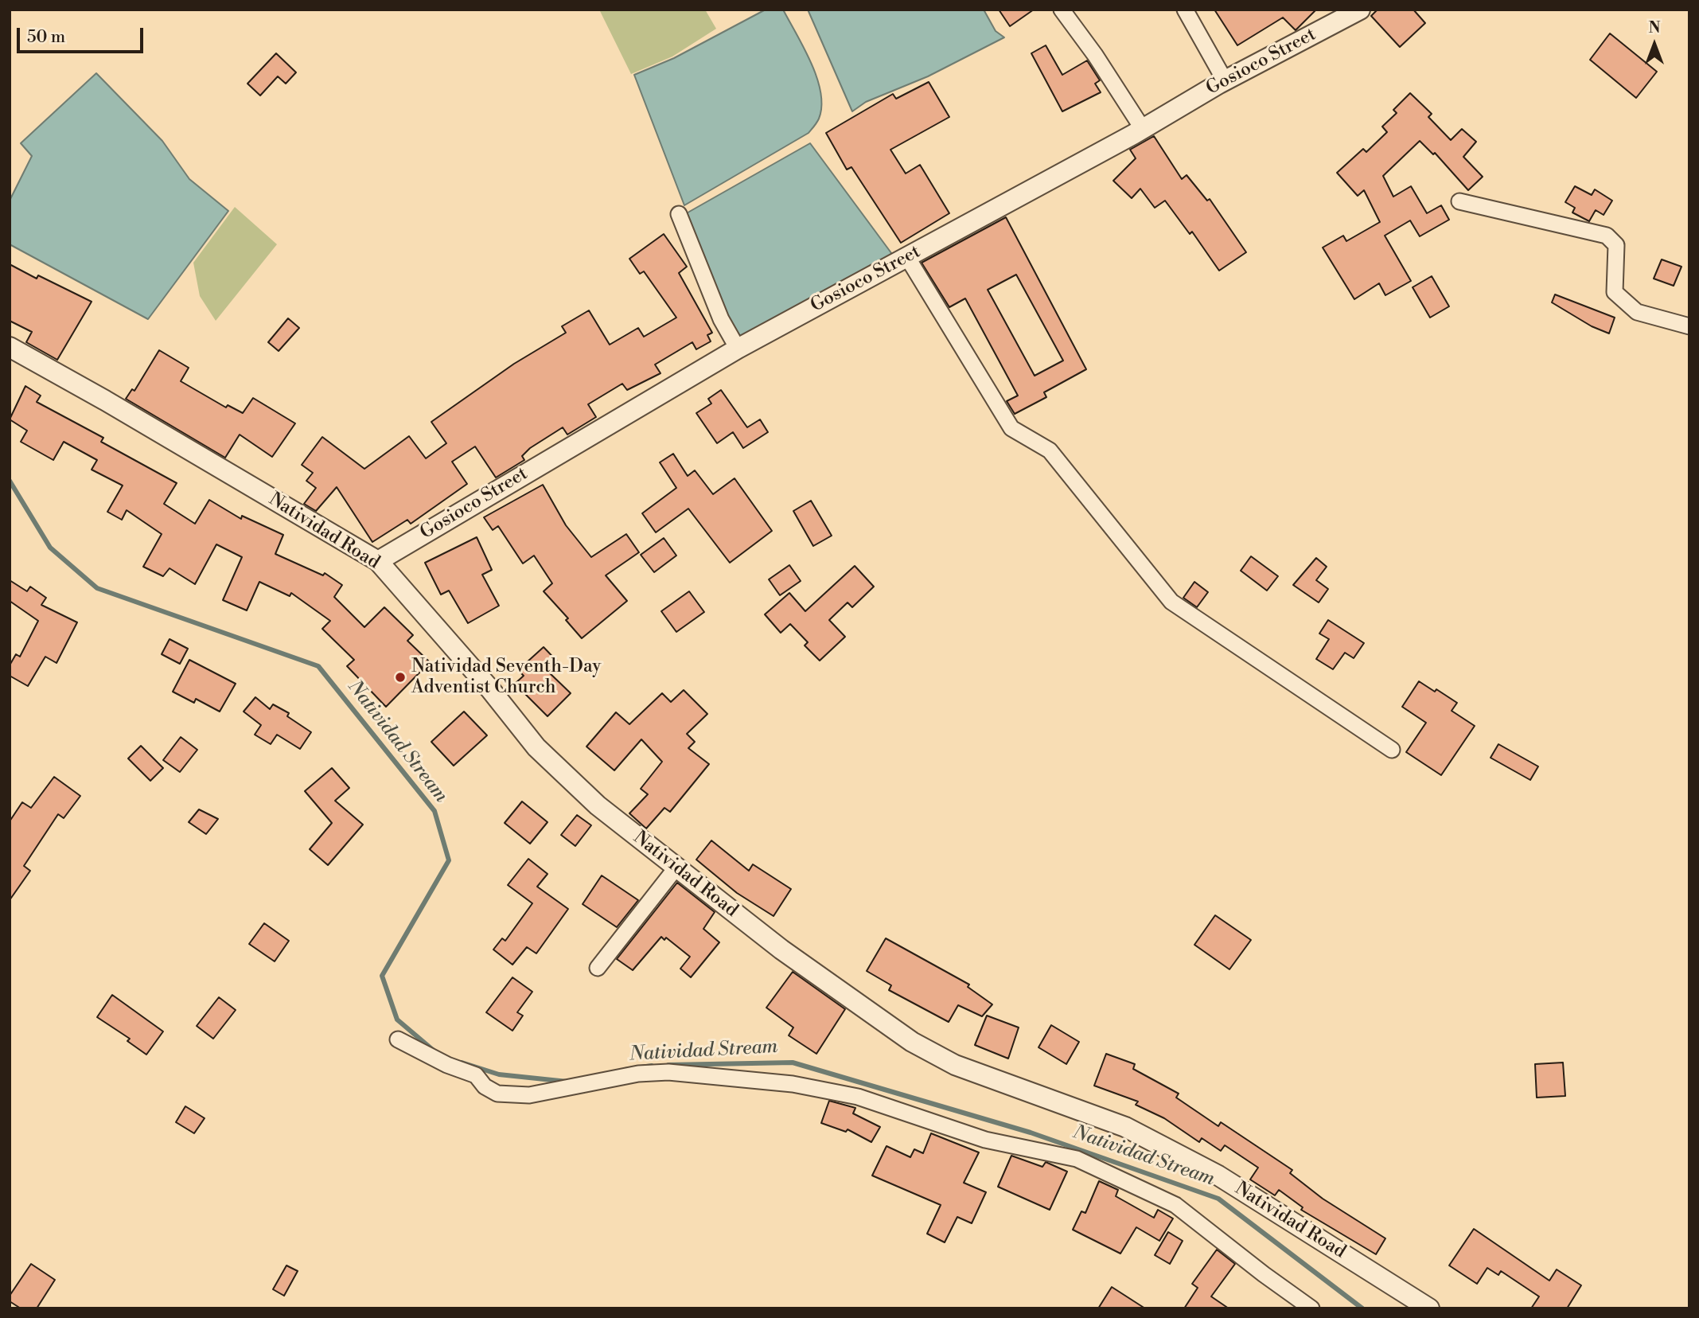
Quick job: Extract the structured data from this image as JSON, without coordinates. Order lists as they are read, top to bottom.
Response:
{
  "streets": {
    "street": ["Gosioco Street", "Natividad Road"]
  },
  "crossings": [
    ["Gosioco Street", "Natividad Road"]
  ],
  "water": ["Natividad Stream"],
  "places": ["Natividad Seventh-Day Adventist Church"],
  "scale_bar": "50 m",
  "north": "top"
}
